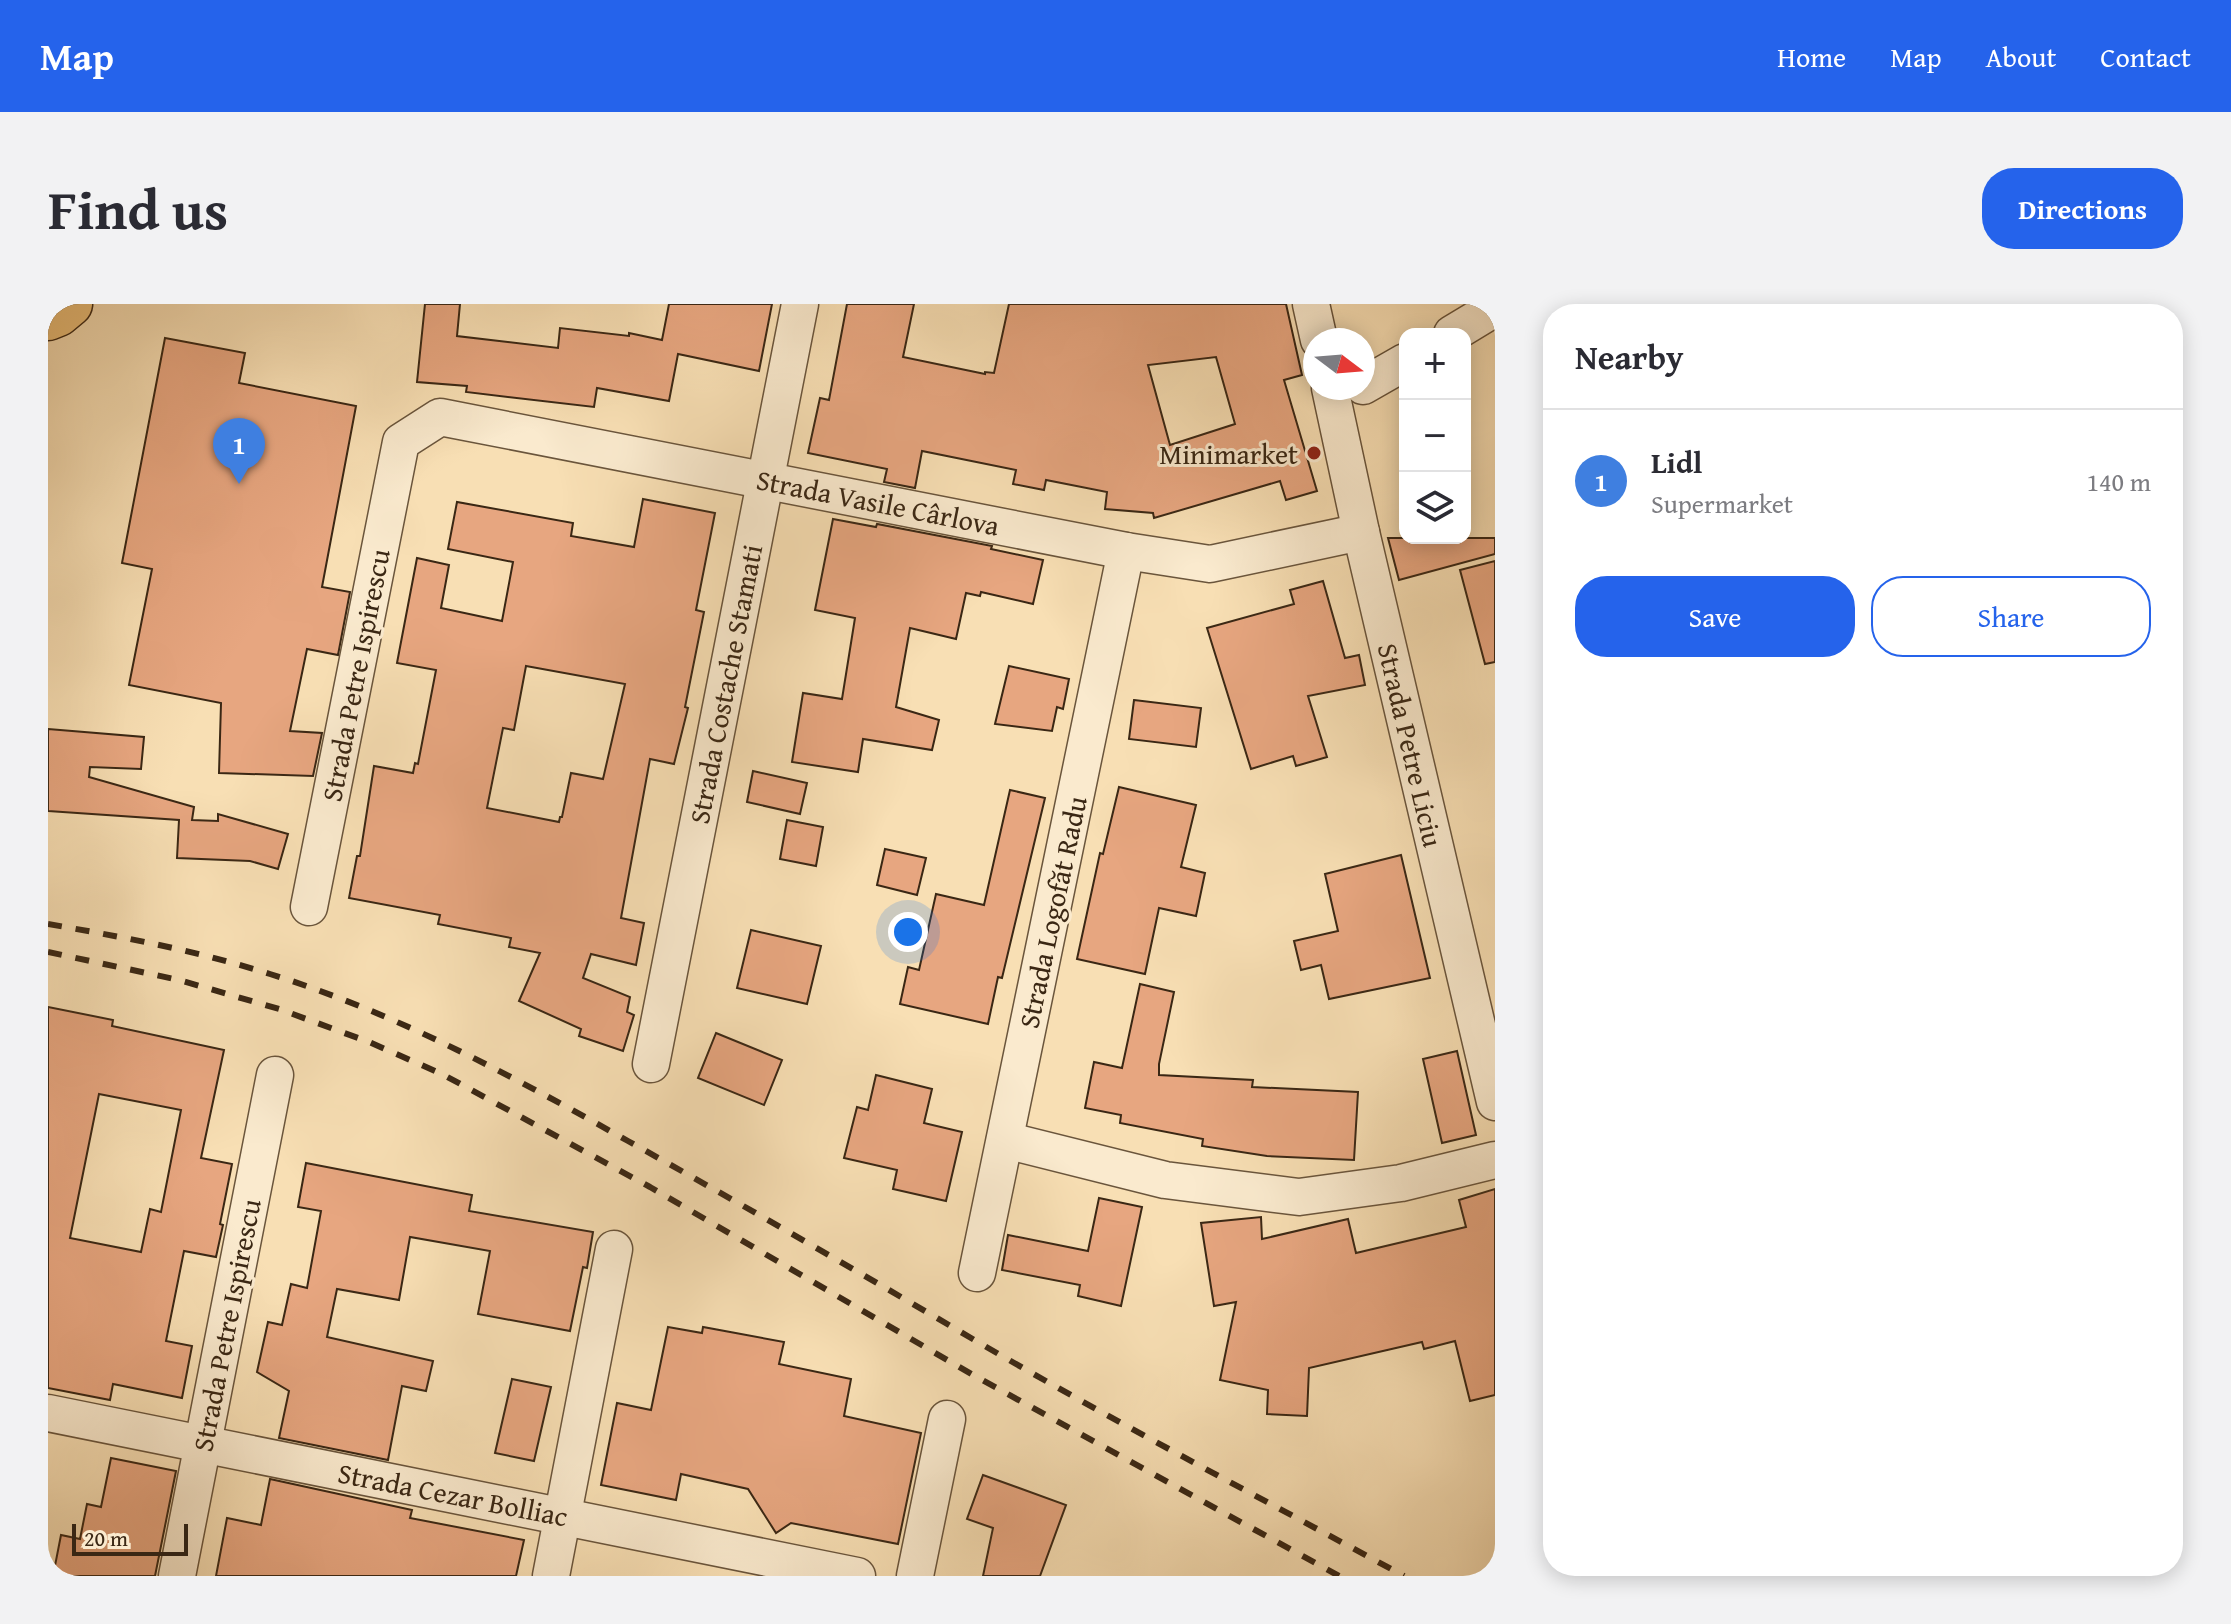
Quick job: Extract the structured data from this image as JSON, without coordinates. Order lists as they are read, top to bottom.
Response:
{
  "streets": {
    "street": [
      "Strada Vasile Cârlova",
      "Strada Petre Ispirescu",
      "Strada Costache Stamati",
      "Strada Petre Liciu",
      "Strada Logofăt Radu",
      "Strada Cezar Bolliac"
    ]
  },
  "crossings": [
    ["Strada Vasile Cârlova", "Strada Petre Ispirescu"],
    ["Strada Vasile Cârlova", "Strada Costache Stamati"],
    ["Strada Vasile Cârlova", "Strada Petre Liciu"],
    ["Strada Vasile Cârlova", "Strada Logofăt Radu"],
    ["Strada Petre Ispirescu", "Strada Cezar Bolliac"]
  ],
  "places": ["Minimarket"],
  "scale_bar": "20 m",
  "north": "right",
  "page": {
    "header": "Map",
    "nav": [
      "Home",
      "Map",
      "About",
      "Contact"
    ],
    "title": "Find us",
    "buttons": [
      "Directions",
      ["Save", "Share"]
    ],
    "heading": "Nearby",
    "map_buttons": ["+", "−"],
    "list": [
      {
        "mark": "1",
        "name": "Lidl",
        "note": "Supermarket",
        "value": "140 m"
      }
    ],
    "pins": "1",
    "scale": "20 m"
  }
}
